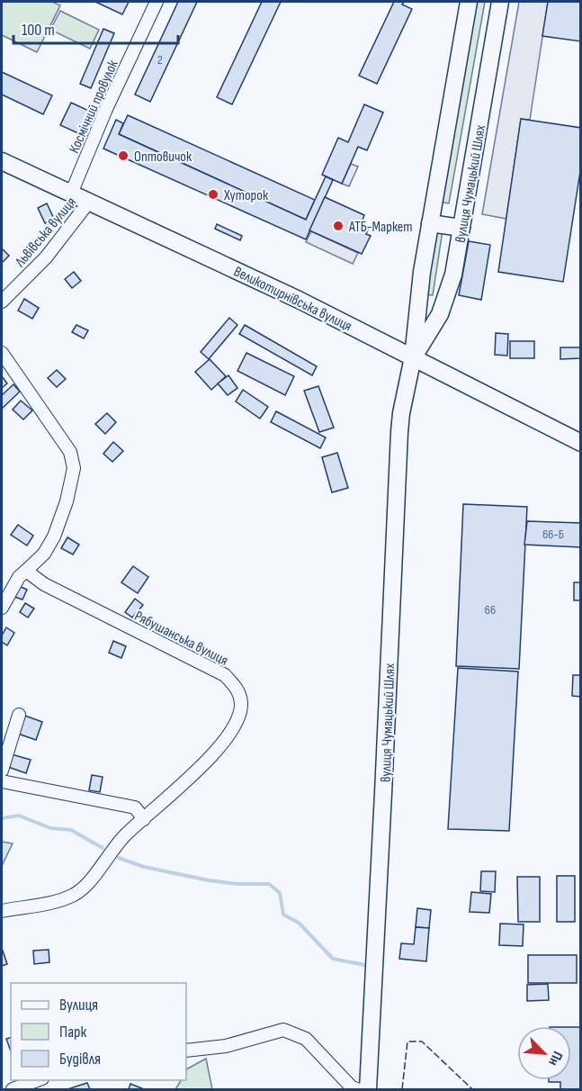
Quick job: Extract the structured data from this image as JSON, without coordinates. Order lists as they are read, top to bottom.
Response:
{
  "streets": {
    "main road": ["вулиця Чумацький Шлях", "Великотирнівська вулиця"],
    "street": ["Космічний провулок", "Львівська вулиця", "Рябушанська вулиця"]
  },
  "crossings": [
    ["Космічний провулок", "Великотирнівська вулиця"],
    ["вулиця Чумацький Шлях", "Великотирнівська вулиця"],
    ["Львівська вулиця", "Великотирнівська вулиця"]
  ],
  "places": ["Оптовичок", "Хуторок", "АТБ-Маркет"],
  "house_numbers": ["2", "66-Б", "66"],
  "legend": ["Вулиця", "Парк", "Будівля"],
  "scale_bar": "100 m",
  "north": "bottom right"
}
